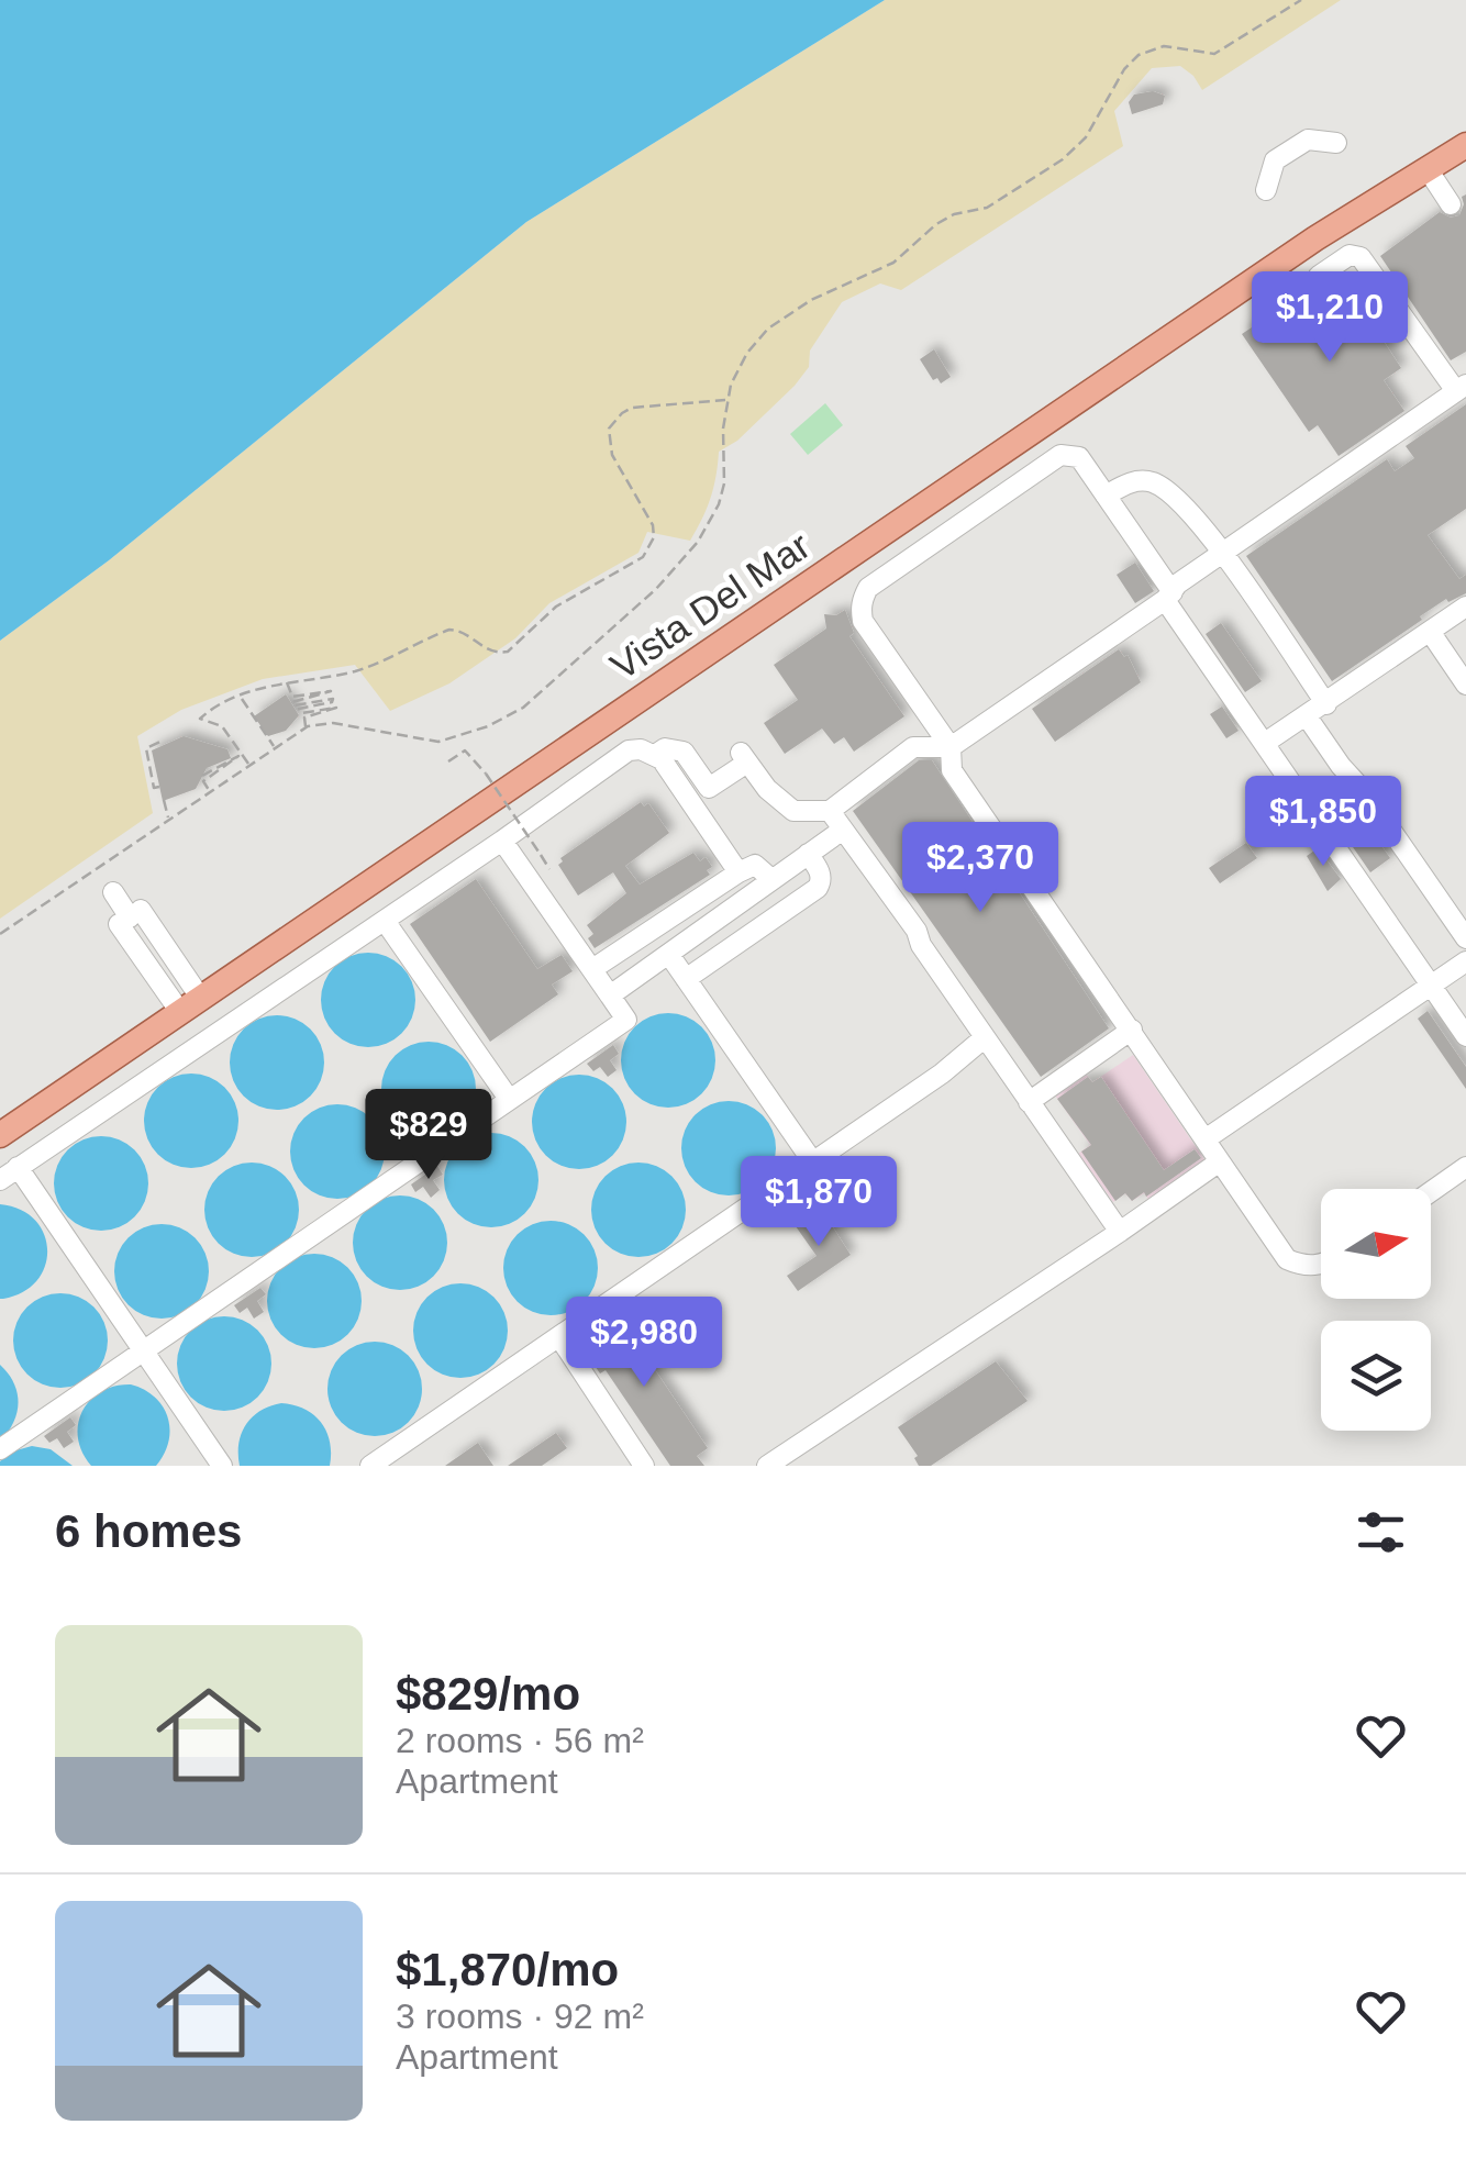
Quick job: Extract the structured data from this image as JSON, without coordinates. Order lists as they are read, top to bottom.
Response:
{
  "streets": {
    "main road": ["Vista Del Mar"]
  },
  "north": "right",
  "page": {
    "price": [
      "$1,210",
      "$1,850",
      "$2,370",
      "$829",
      "$1,870",
      "$2,980"
    ],
    "heading": "6 homes",
    "list": [
      {
        "name": "$829/mo",
        "note": "2 rooms · 56 m² · Apartment"
      },
      {
        "name": "$1,870/mo",
        "note": "3 rooms · 92 m² · Apartment"
      }
    ]
  }
}
